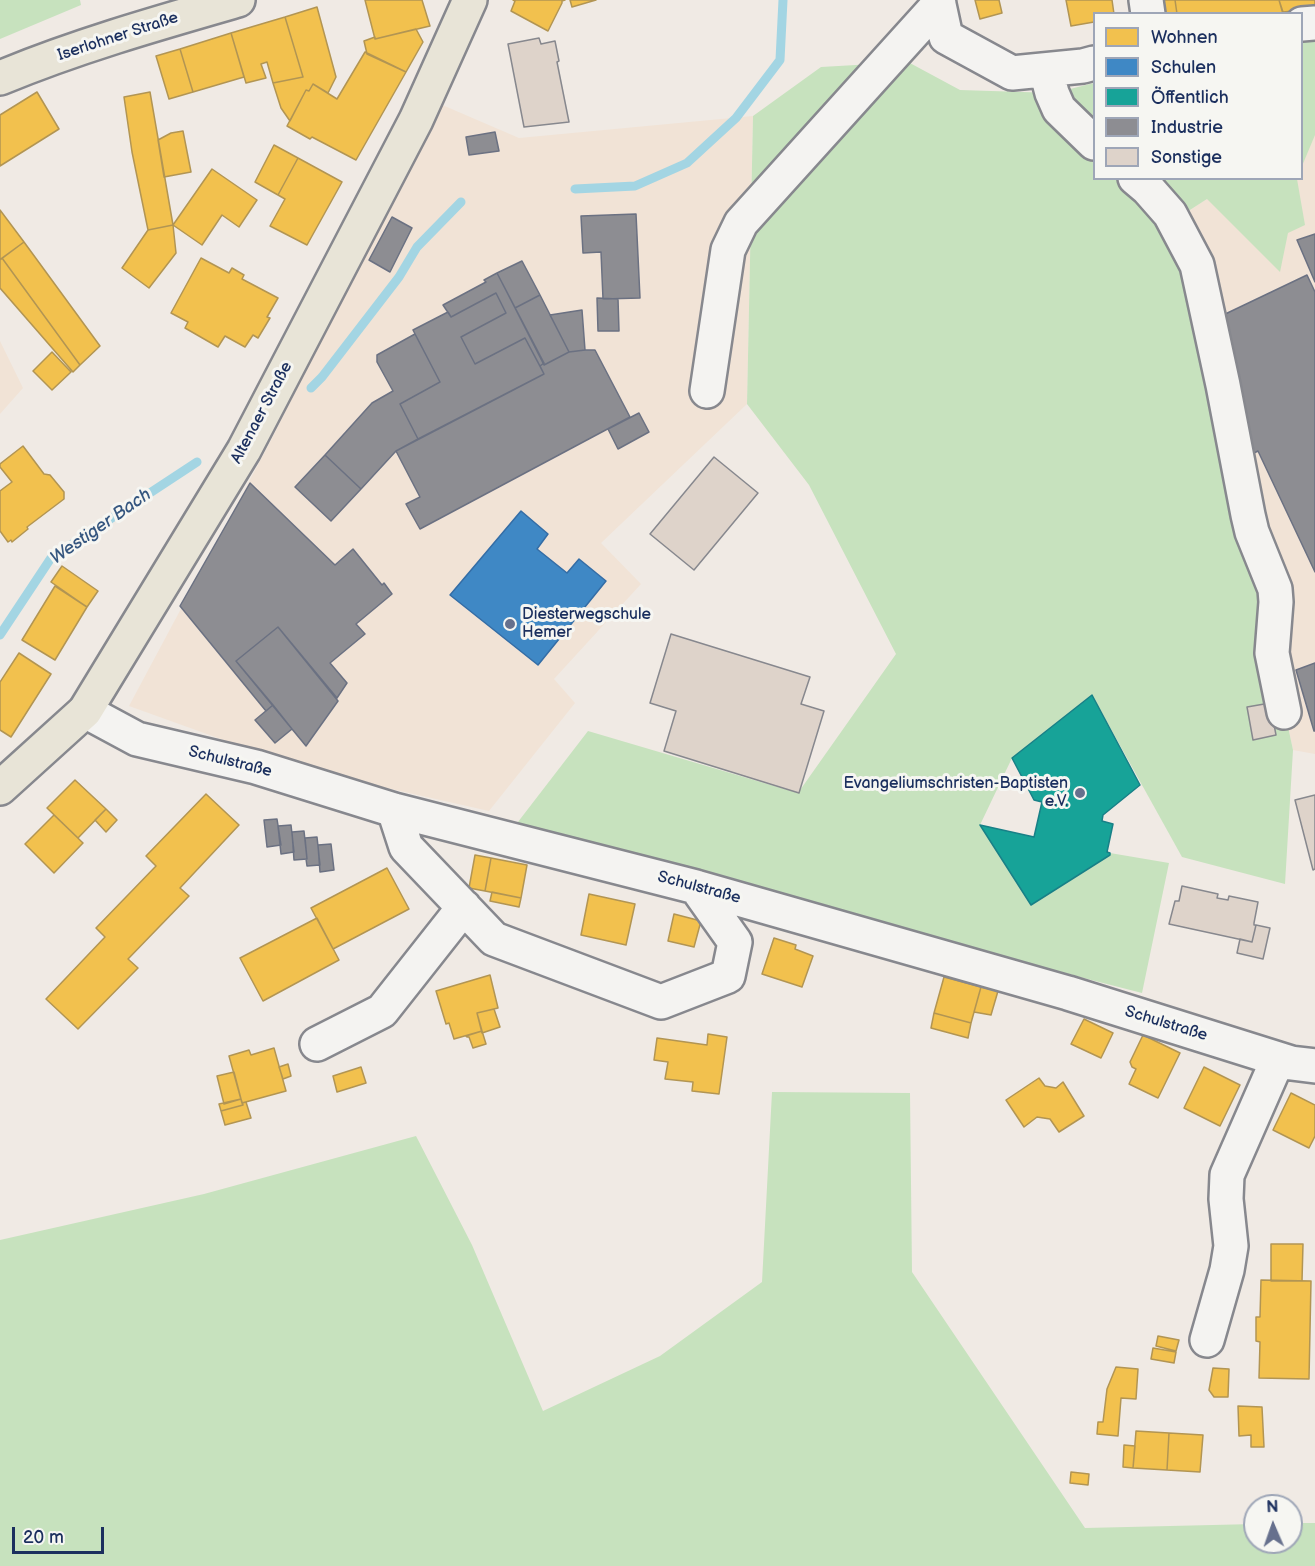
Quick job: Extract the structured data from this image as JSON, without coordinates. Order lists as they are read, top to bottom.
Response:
{
  "streets": {
    "main road": ["Iserlohner Straße", "Altenaer Straße"],
    "street": ["Schulstraße"]
  },
  "crossings": [
    ["Altenaer Straße", "Schulstraße"]
  ],
  "water": ["Westiger Bach"],
  "places": ["Diesterwegschule Hemer", "Evangeliumschristen-Baptisten e.V."],
  "legend": [
    "Wohnen",
    "Schulen",
    "Öffentlich",
    "Industrie",
    "Sonstige"
  ],
  "scale_bar": "20 m",
  "north": "top"
}
